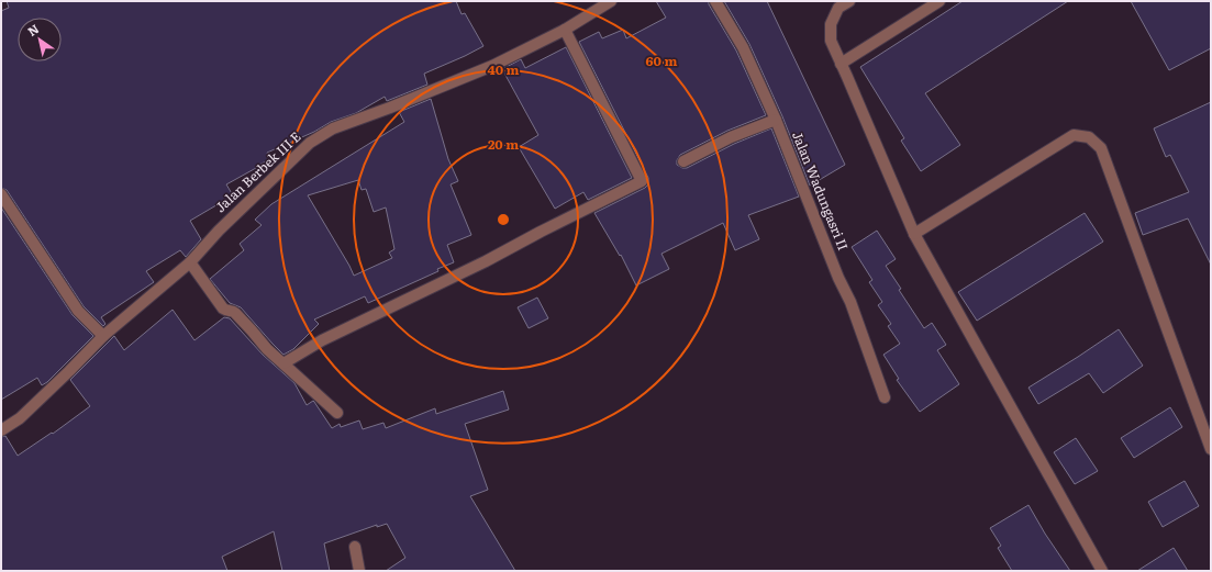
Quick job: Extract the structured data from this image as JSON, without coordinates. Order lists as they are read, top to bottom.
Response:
{
  "streets": {
    "street": ["Jalan Berbek III E", "Jalan Wadungasri II"]
  },
  "north": "top left",
  "rings": ["60 m", "40 m", "20 m"]
}
